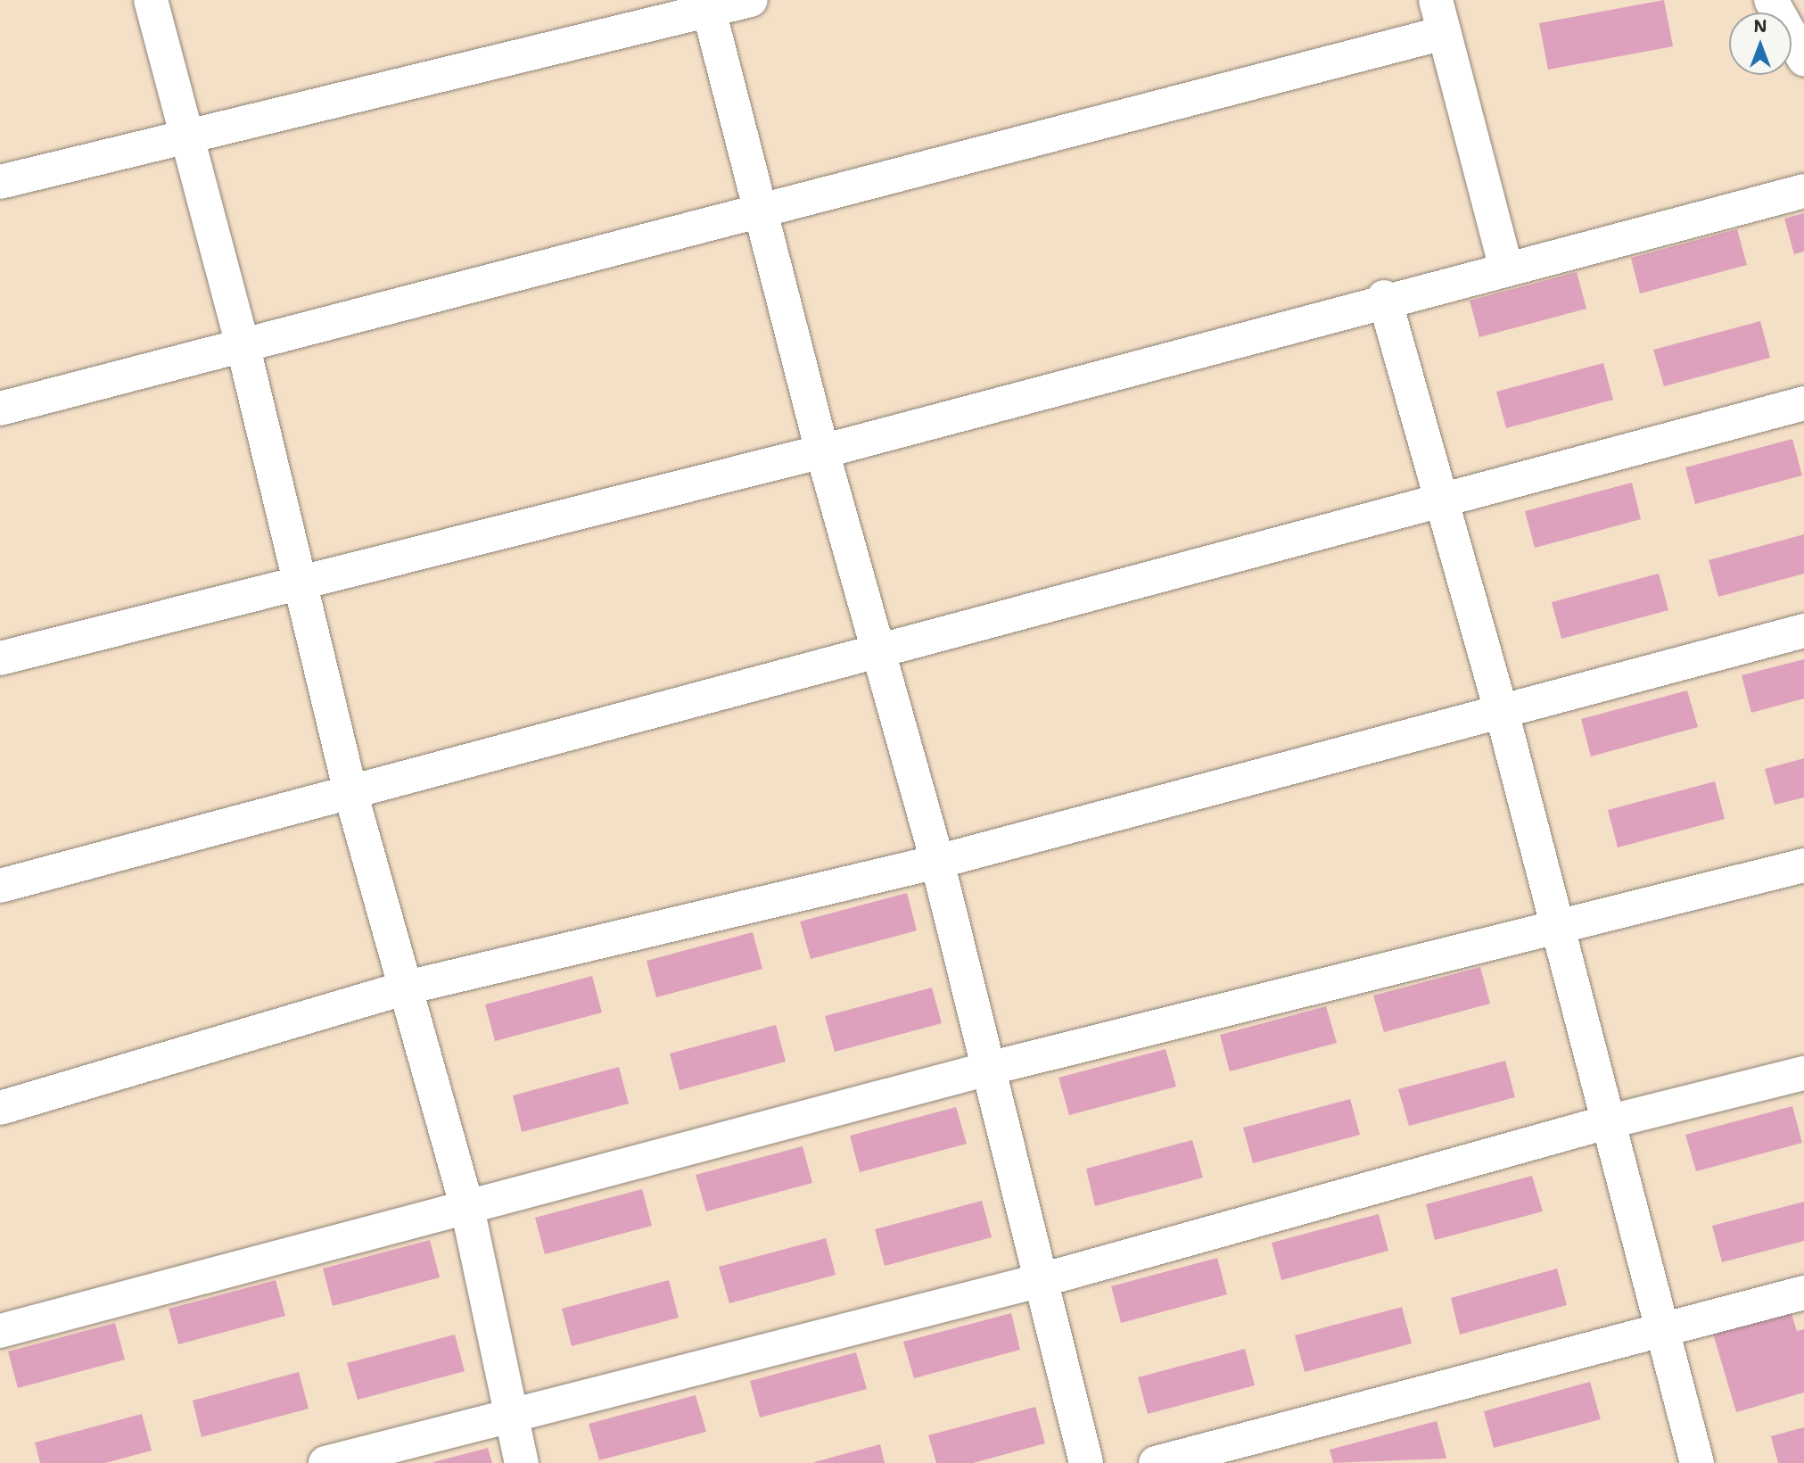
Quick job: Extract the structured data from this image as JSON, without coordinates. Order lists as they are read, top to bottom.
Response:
{
  "north": "top"
}
